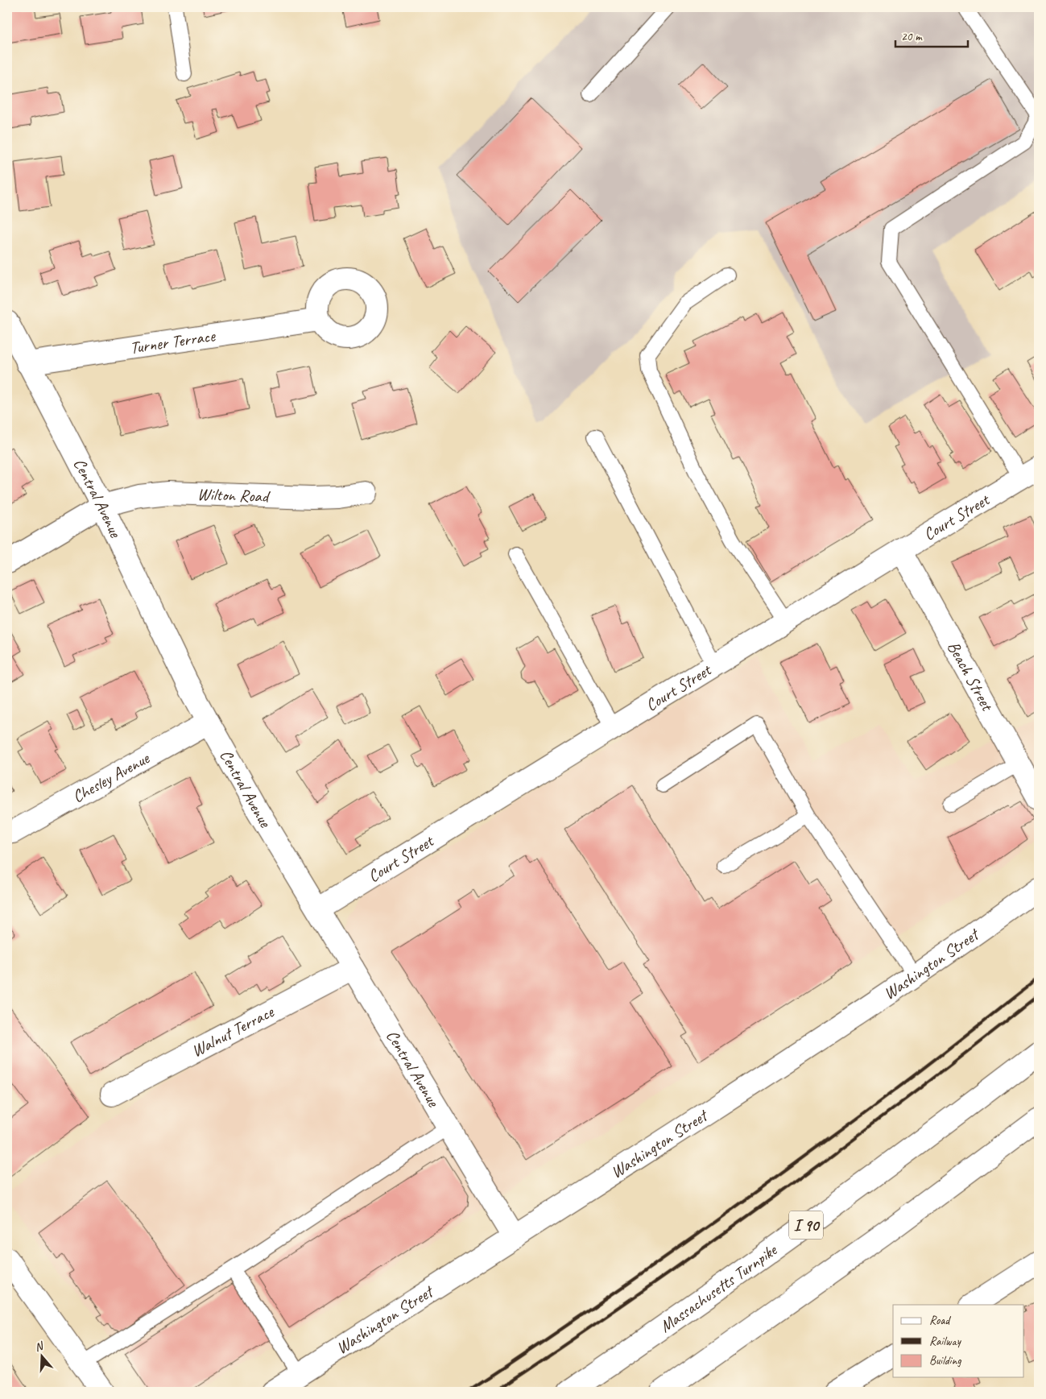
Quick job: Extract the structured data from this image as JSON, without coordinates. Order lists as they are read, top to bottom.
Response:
{
  "streets": {
    "main road": [
      "Turner Terrace",
      "Wilton Road",
      "Central Avenue",
      "Court Street",
      "Beach Street",
      "Chesley Avenue",
      "Washington Street",
      "Walnut Terrace",
      "I 90",
      "Massachusetts Turnpike"
    ]
  },
  "crossings": [
    ["Turner Terrace", "Central Avenue"],
    ["Wilton Road", "Central Avenue"],
    ["Central Avenue", "Court Street"],
    ["Central Avenue", "Chesley Avenue"],
    ["Central Avenue", "Washington Street"],
    ["Central Avenue", "Walnut Terrace"],
    ["Court Street", "Beach Street"]
  ],
  "legend": ["Road", "Railway", "Building"],
  "scale_bar": "20 m",
  "north": "top"
}
